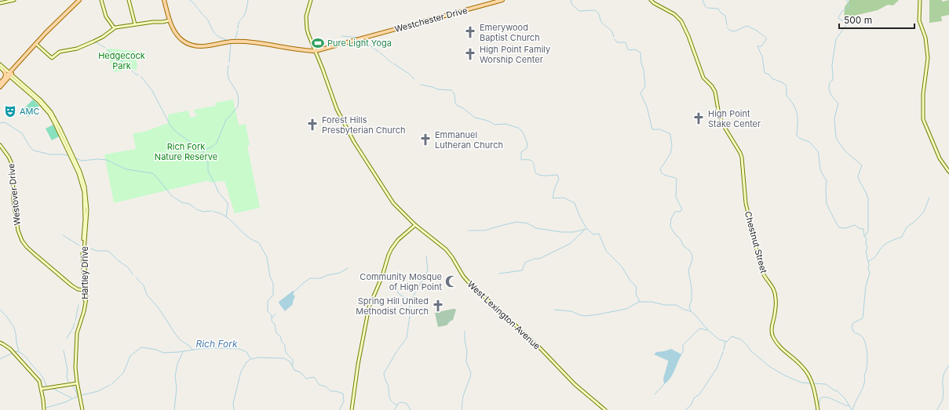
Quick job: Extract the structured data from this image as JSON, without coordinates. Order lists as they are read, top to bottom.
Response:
{
  "streets": {
    "main road": ["Westchester Drive"],
    "street": [
      "Westover Drive",
      "Chestnut Street",
      "Hartley Drive",
      "West Lexington Avenue"
    ]
  },
  "crossings": [
    ["Westchester Drive", "West Lexington Avenue"],
    ["Westover Drive", "Hartley Drive"]
  ],
  "water": ["Rich Fork"],
  "parks": ["Hedgecock Park", "Rich Fork Nature Reserve"],
  "places": {
    "church": [
      "Emerywood Baptist Church",
      "High Point Family Worship Center",
      "High Point Stake Center",
      "Forest Hills Presbyterian Church",
      "Emmanuel Lutheran Church",
      "Spring Hill United Methodist Church"
    ],
    "sports": ["Pure Light Yoga"],
    "theatre": ["AMC"],
    "mosque": ["Community Mosque of High Point"]
  },
  "scale_bar": "500 m"
}
